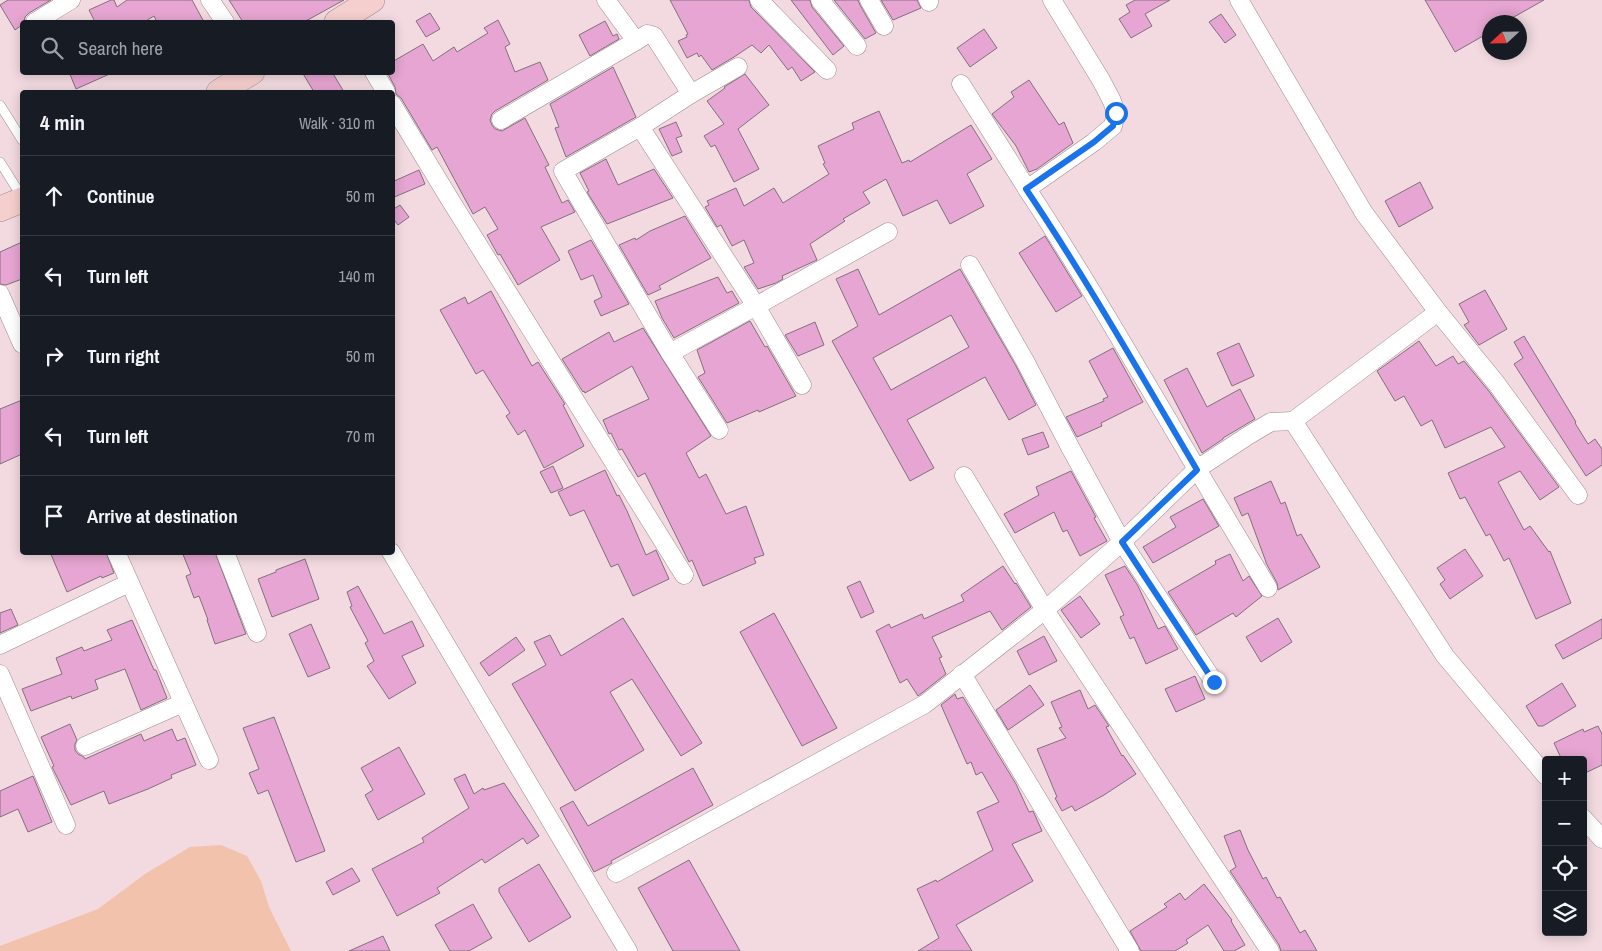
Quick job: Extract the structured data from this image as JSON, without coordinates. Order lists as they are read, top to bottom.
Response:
{
  "north": "left",
  "page": {
    "search": "Search here",
    "heading": ["4 min", "Walk · 310 m"],
    "list": [
      ["Continue", "50 m"],
      ["Turn left", "140 m"],
      ["Turn right", "50 m"],
      ["Turn left", "70 m"],
      "Arrive at destination"
    ],
    "map_buttons": ["+", "−"]
  }
}
